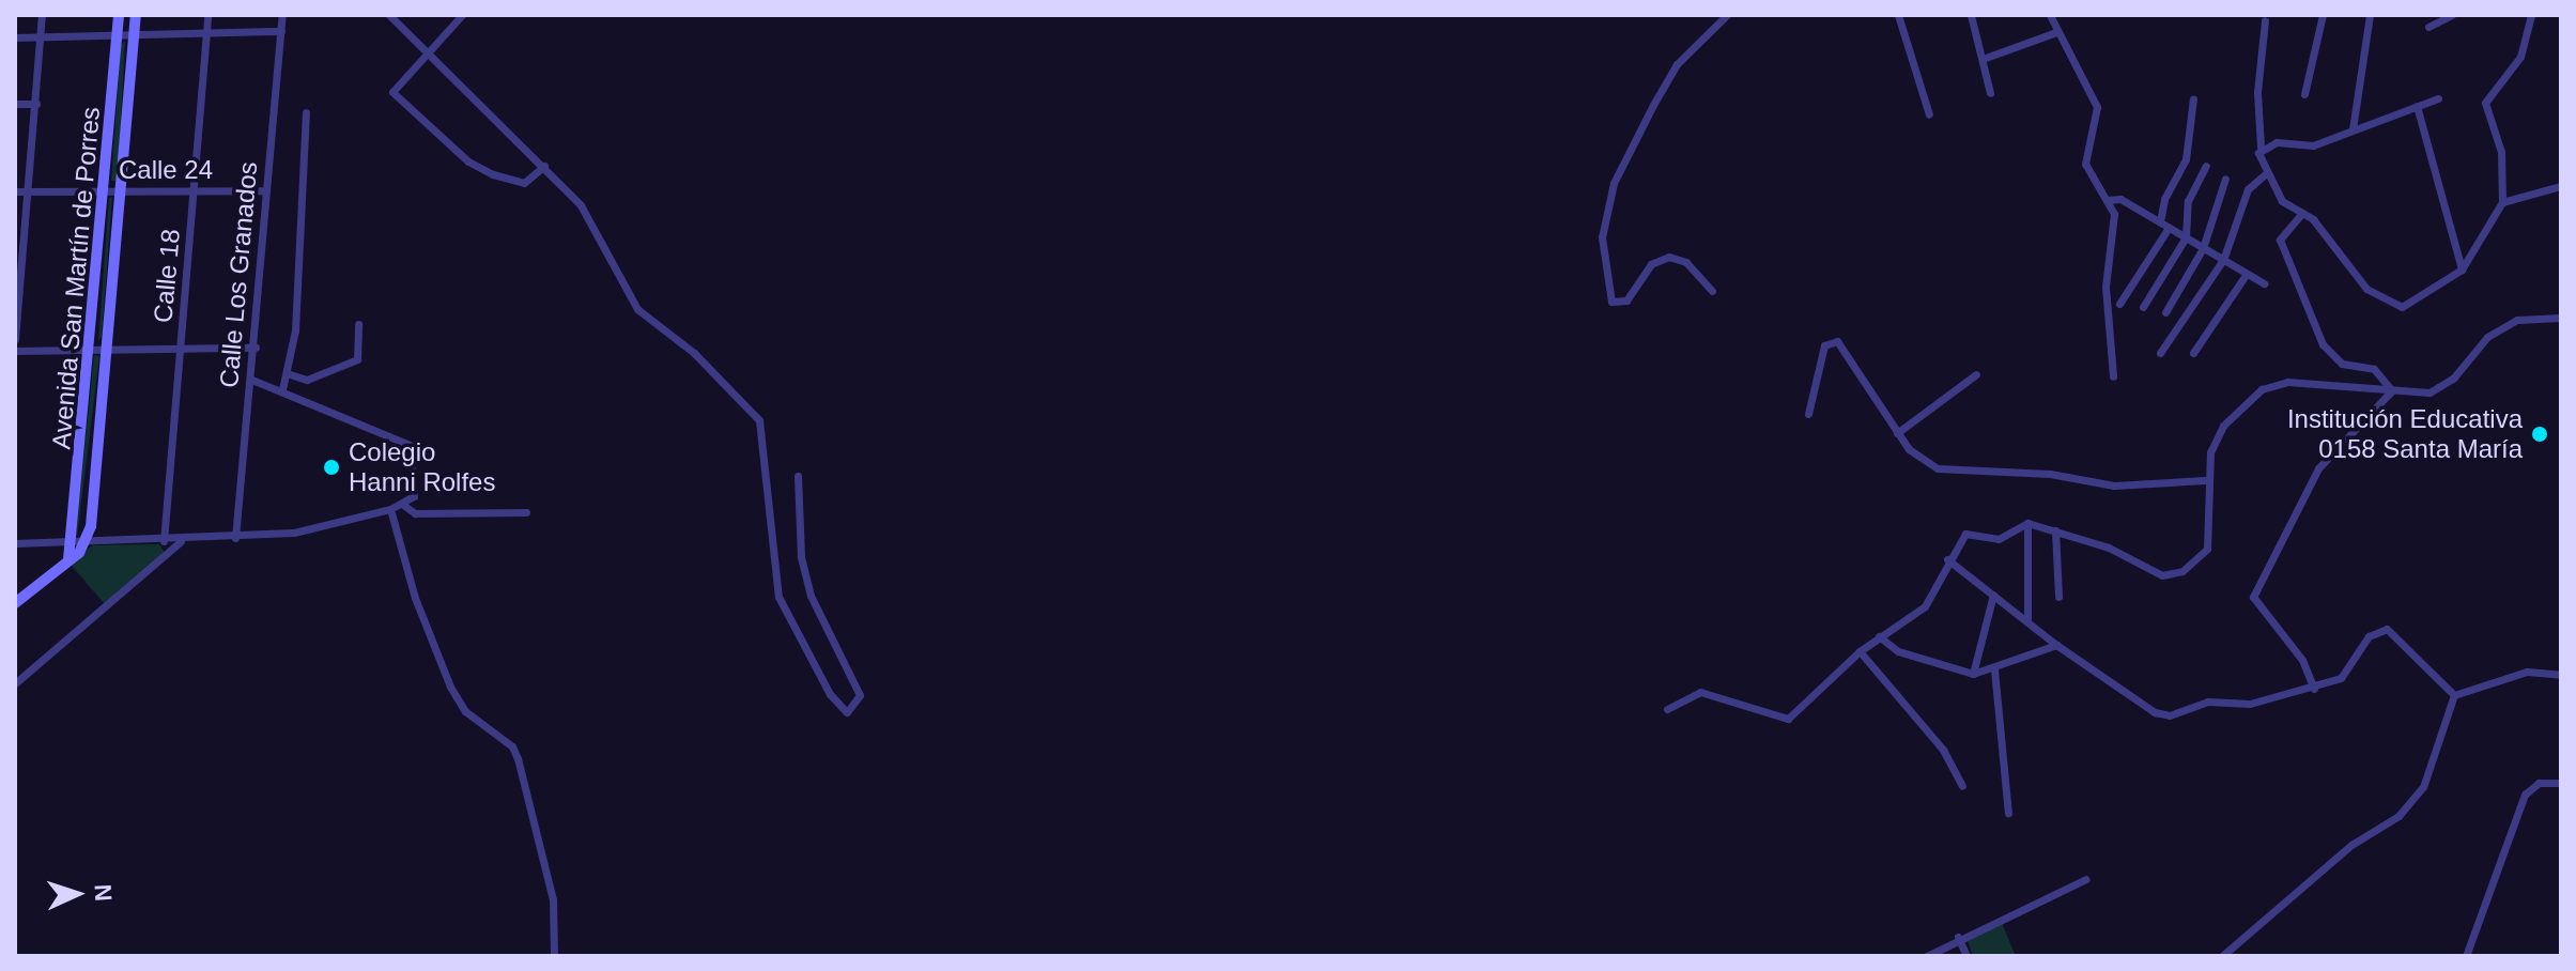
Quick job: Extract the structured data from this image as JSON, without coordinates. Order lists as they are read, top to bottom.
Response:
{
  "streets": {
    "main road": ["Avenida San Martín de Porres"],
    "street": ["Calle 24", "Calle Los Granados", "Calle 18"]
  },
  "crossings": [
    ["Calle 24", "Calle Los Granados"],
    ["Calle 24", "Calle 18"],
    ["Calle 24", "Avenida San Martín de Porres"]
  ],
  "places": ["Institución Educativa 0158 Santa María", "Colegio Hanni Rolfes"],
  "north": "right"
}
